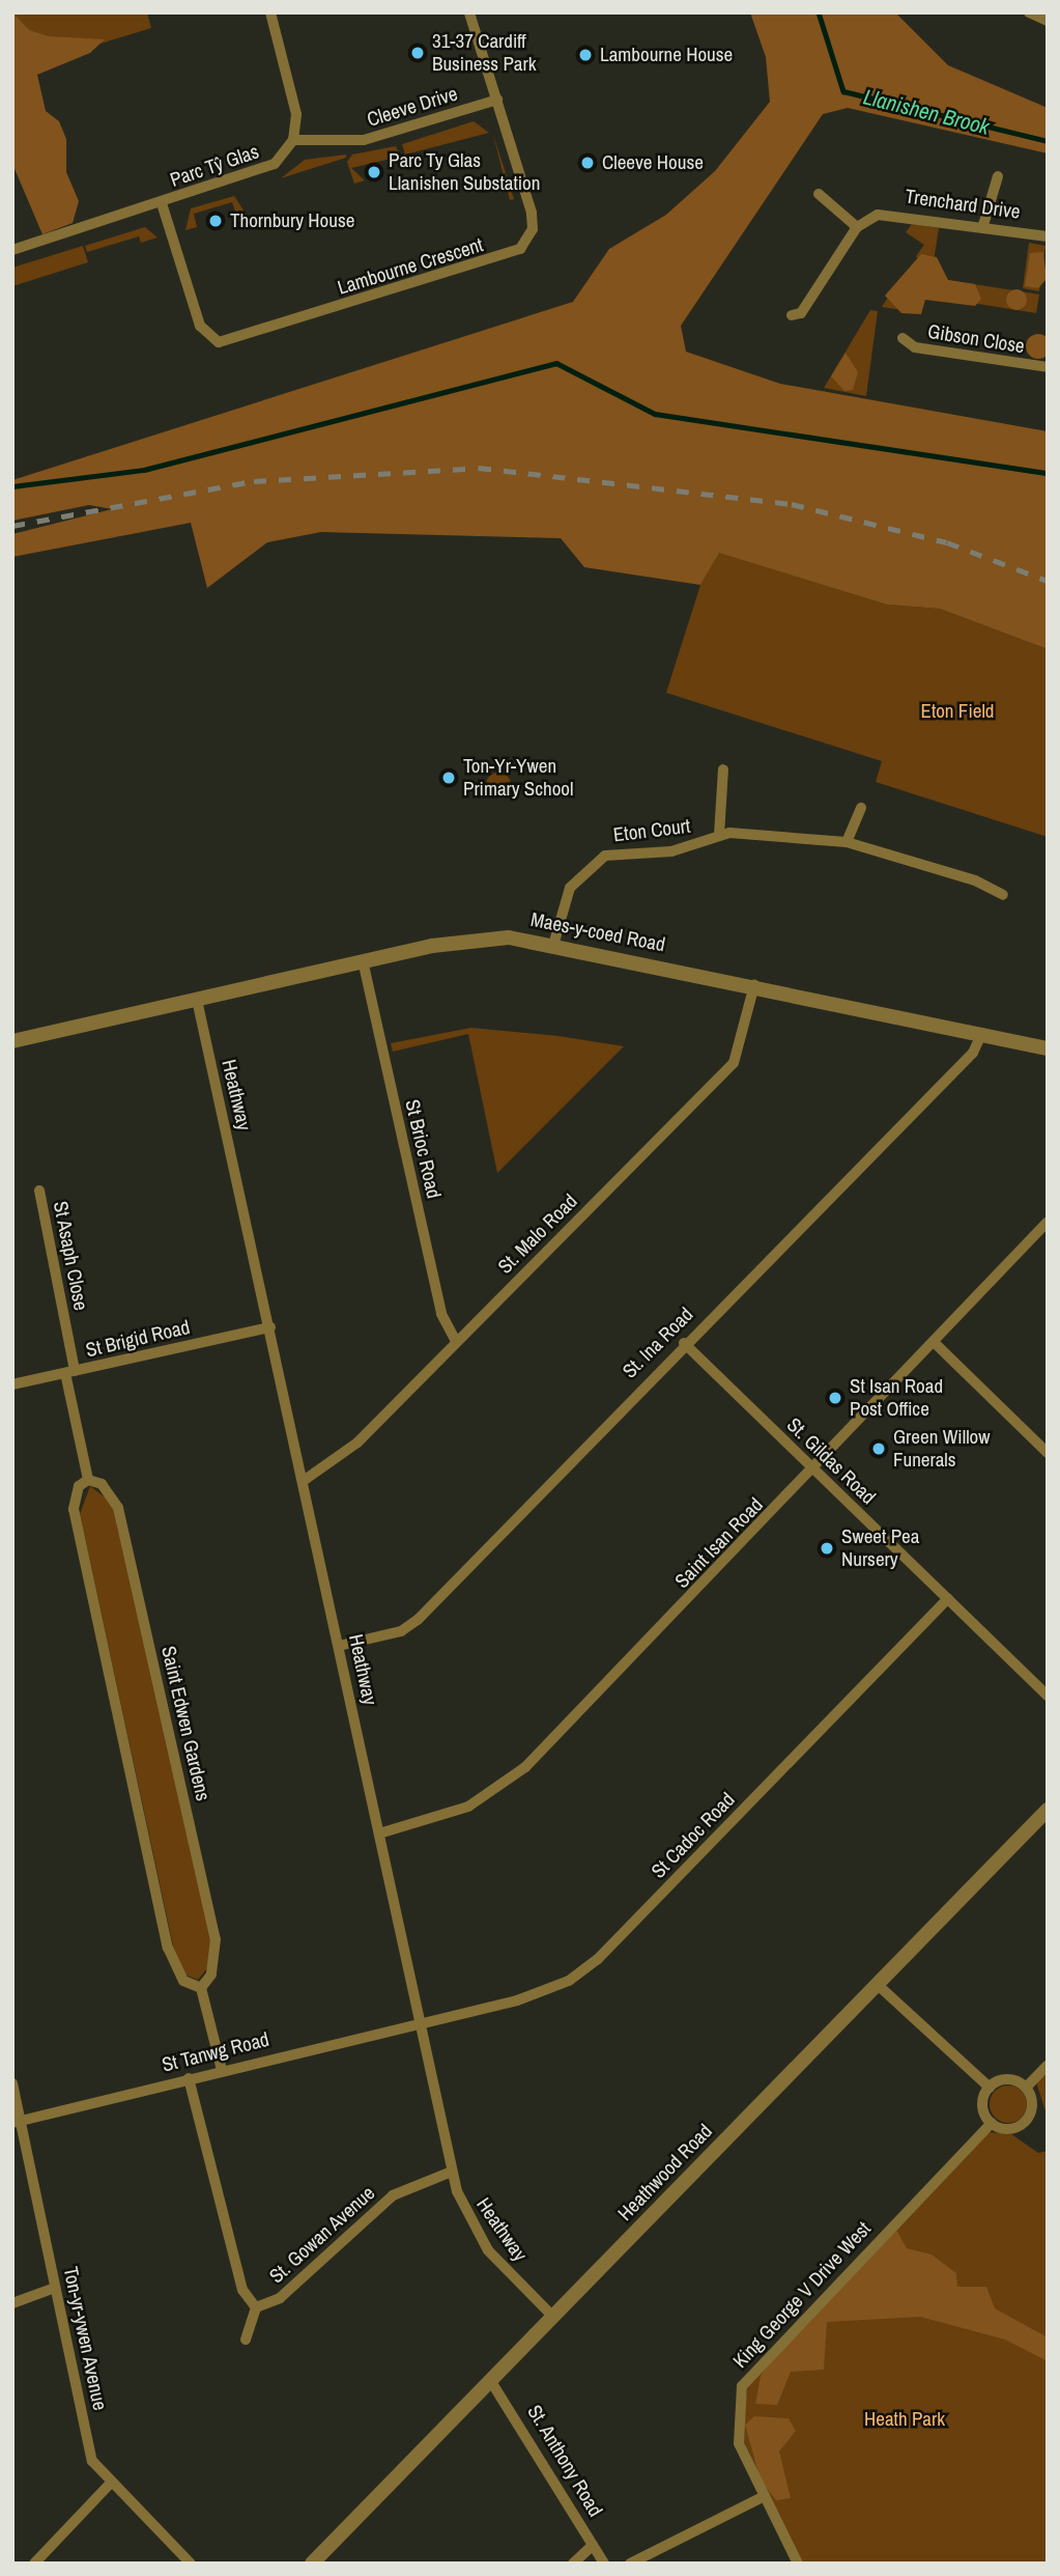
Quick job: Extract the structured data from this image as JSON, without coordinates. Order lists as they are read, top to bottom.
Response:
{
  "streets": {
    "street": [
      "Cleeve Drive",
      "Parc Tŷ Glas",
      "Trenchard Drive",
      "Lambourne Crescent",
      "Gibson Close",
      "Eton Court",
      "Maes-y-coed Road",
      "Heathway",
      "St Brioc Road",
      "St. Malo Road",
      "St Asaph Close",
      "St Brigid Road",
      "St. Ina Road",
      "St. Gildas Road",
      "Saint Isan Road",
      "Saint Edwen Gardens",
      "St Cadoc Road",
      "St Tanwg Road",
      "Heathwood Road",
      "St. Gowan Avenue",
      "King George V Drive West",
      "Ton-yr-ywen Avenue",
      "St. Anthony Road"
    ]
  },
  "crossings": [
    ["Cleeve Drive", "Parc Tŷ Glas"],
    ["Cleeve Drive", "Lambourne Crescent"],
    ["Parc Tŷ Glas", "Lambourne Crescent"],
    ["Eton Court", "Maes-y-coed Road"],
    ["Maes-y-coed Road", "Heathway"],
    ["Maes-y-coed Road", "St Brioc Road"],
    ["Maes-y-coed Road", "St. Malo Road"],
    ["Maes-y-coed Road", "St. Ina Road"],
    ["Heathway", "St. Malo Road"],
    ["Heathway", "St Brigid Road"],
    ["Heathway", "St. Ina Road"],
    ["Heathway", "Saint Isan Road"],
    ["Heathway", "St Cadoc Road"],
    ["Heathway", "St Tanwg Road"],
    ["Heathway", "Heathwood Road"],
    ["Heathway", "St. Gowan Avenue"],
    ["St Brioc Road", "St. Malo Road"],
    ["St Asaph Close", "St Brigid Road"],
    ["St. Ina Road", "St. Gildas Road"],
    ["St. Gildas Road", "Saint Isan Road"],
    ["St. Gildas Road", "St Cadoc Road"],
    ["St Cadoc Road", "St Tanwg Road"],
    ["St Tanwg Road", "St. Gowan Avenue"],
    ["St Tanwg Road", "Ton-yr-ywen Avenue"],
    ["Heathwood Road", "St. Anthony Road"]
  ],
  "water": ["Llanishen Brook"],
  "parks": ["Eton Field", "Heath Park"],
  "places": [
    "31-37 Cardiff Business Park",
    "Lambourne House",
    "Cleeve House",
    "Parc Ty Glas Llanishen Substation",
    "Thornbury House",
    "Ton-Yr-Ywen Primary School",
    "St Isan Road Post Office",
    "Green Willow Funerals",
    "Sweet Pea Nursery"
  ]
}
